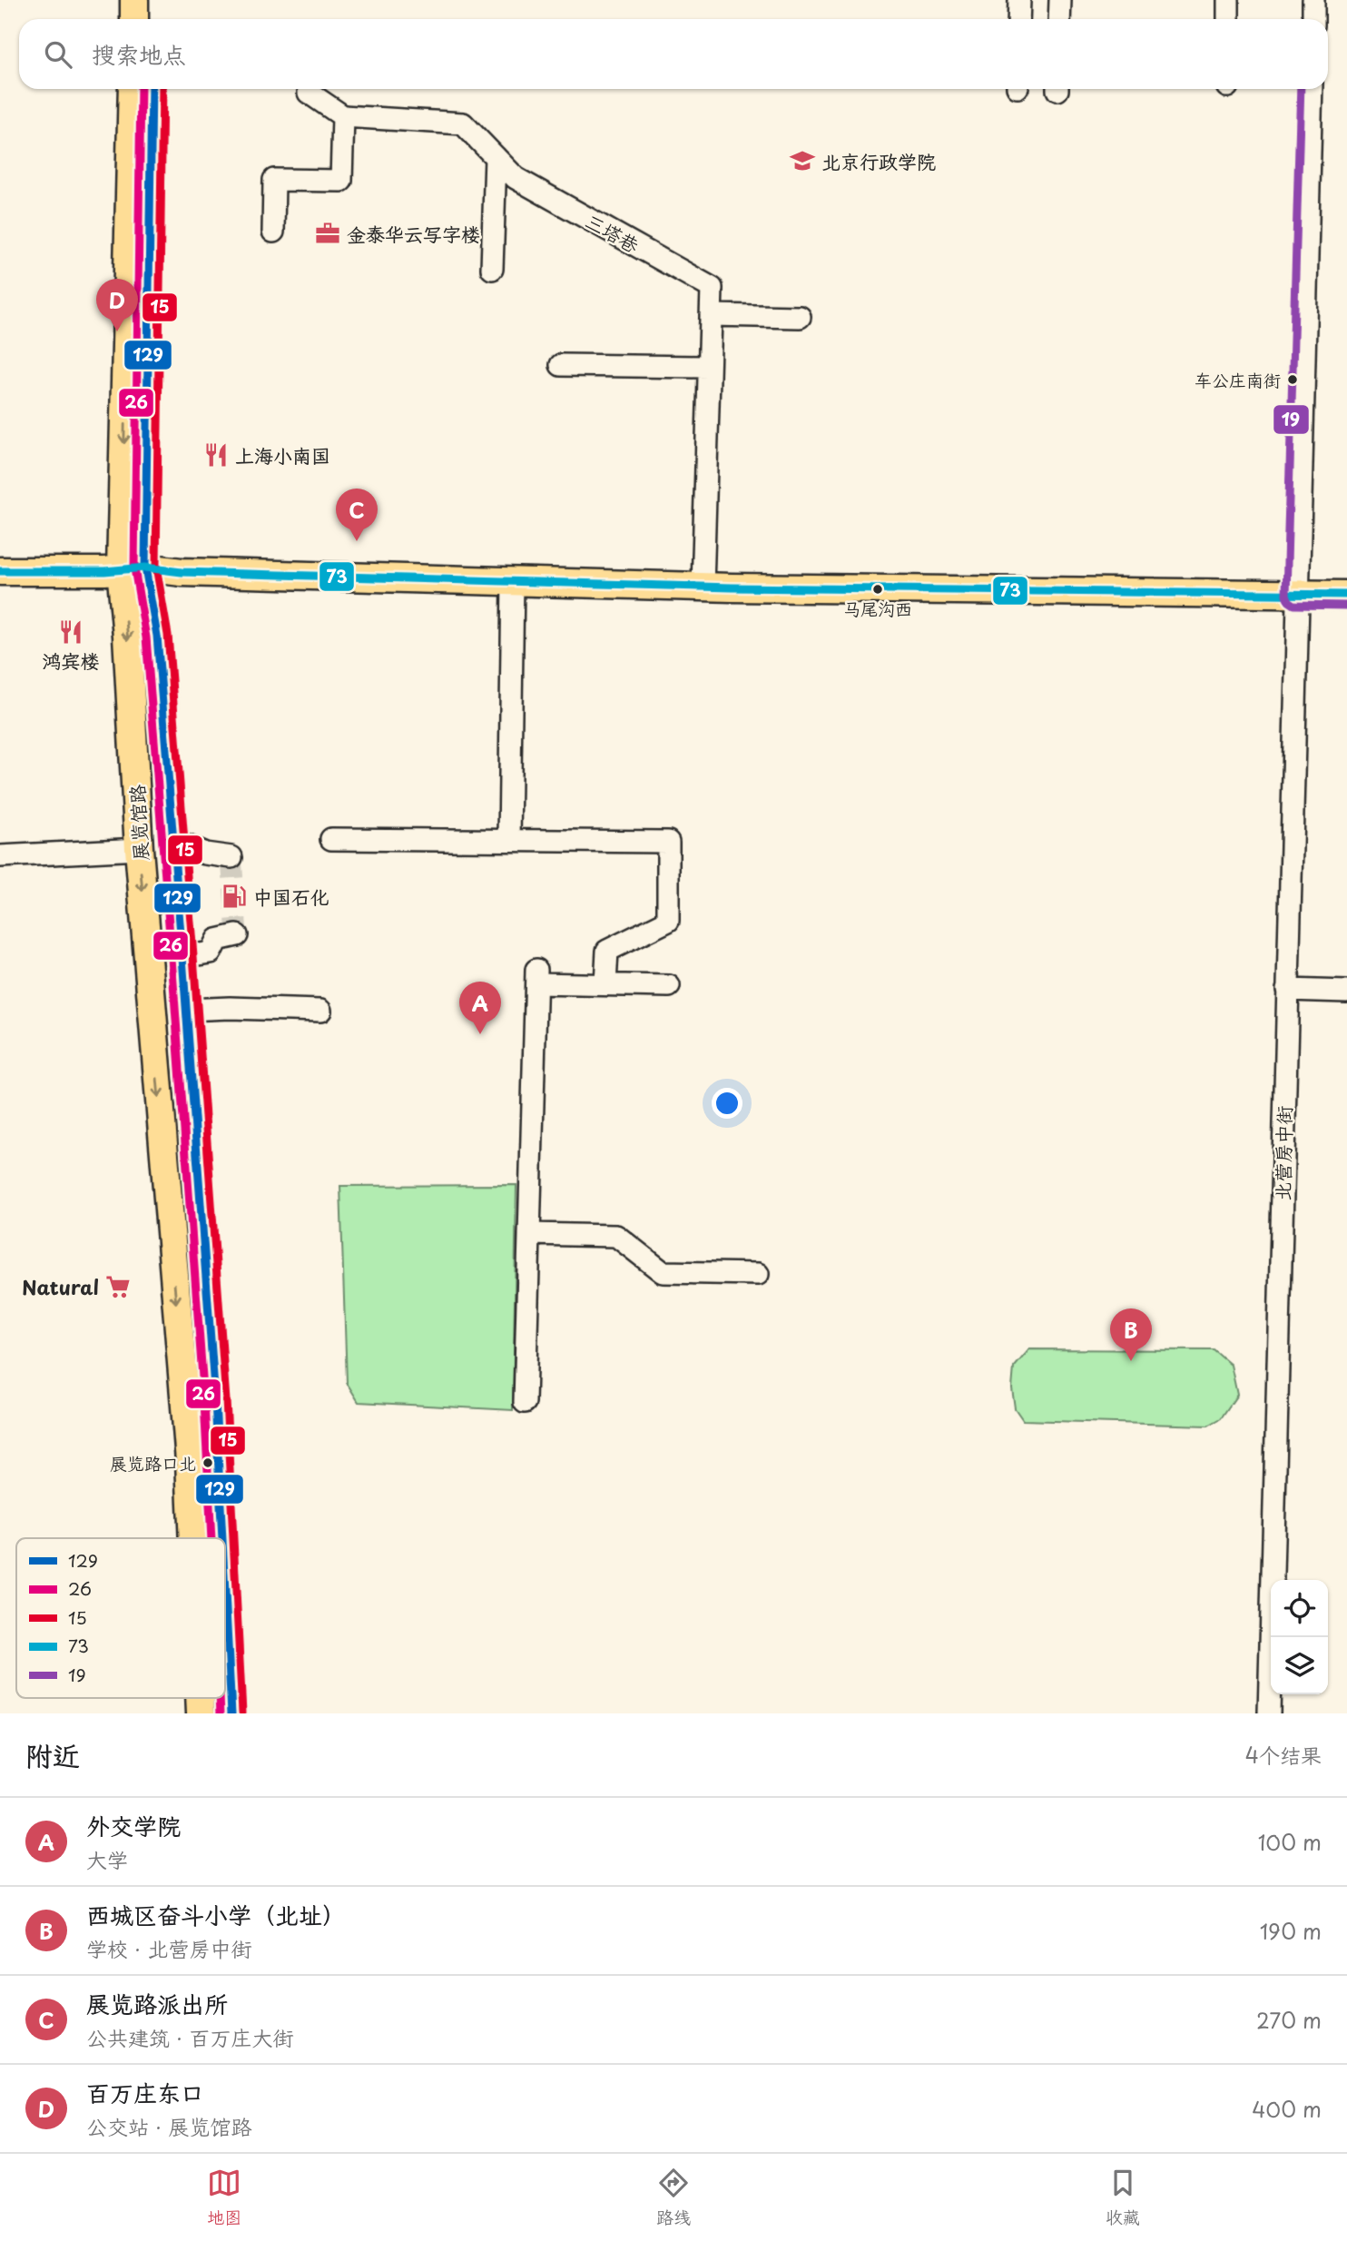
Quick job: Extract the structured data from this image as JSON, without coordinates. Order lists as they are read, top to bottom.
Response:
{
  "streets": {
    "main road": ["展览馆路"],
    "street": ["三塔巷", "北营房中街"]
  },
  "places": {
    "school or university": ["北京行政学院"],
    "office": ["金泰华云写字楼"],
    "other": ["车公庄南街", "马尾沟西", "展览路口北"],
    "restaurant": ["上海小南国", "鸿宾楼"],
    "fuel station": ["中国石化"],
    "supermarket": ["Natural"]
  },
  "lines": [
    "transit line 129",
    "transit line 26",
    "transit line 15",
    "transit line 19",
    "transit line 73"
  ],
  "legend": [
    "129",
    "26",
    "15",
    "73",
    "19"
  ],
  "page": {
    "search": "搜索地点",
    "pins": [
      "D",
      "C",
      "A",
      "B"
    ],
    "heading": ["附近", "4个结果"],
    "list": [
      {
        "mark": "A",
        "name": "外交学院",
        "note": "大学",
        "value": "100 m"
      },
      {
        "mark": "B",
        "name": "西城区奋斗小学（北址）",
        "note": "学校 · 北营房中街",
        "value": "190 m"
      },
      {
        "mark": "C",
        "name": "展览路派出所",
        "note": "公共建筑 · 百万庄大街",
        "value": "270 m"
      },
      {
        "mark": "D",
        "name": "百万庄东口",
        "note": "公交站 · 展览馆路",
        "value": "400 m"
      }
    ],
    "nav": ["地图", "路线", "收藏"]
  }
}
